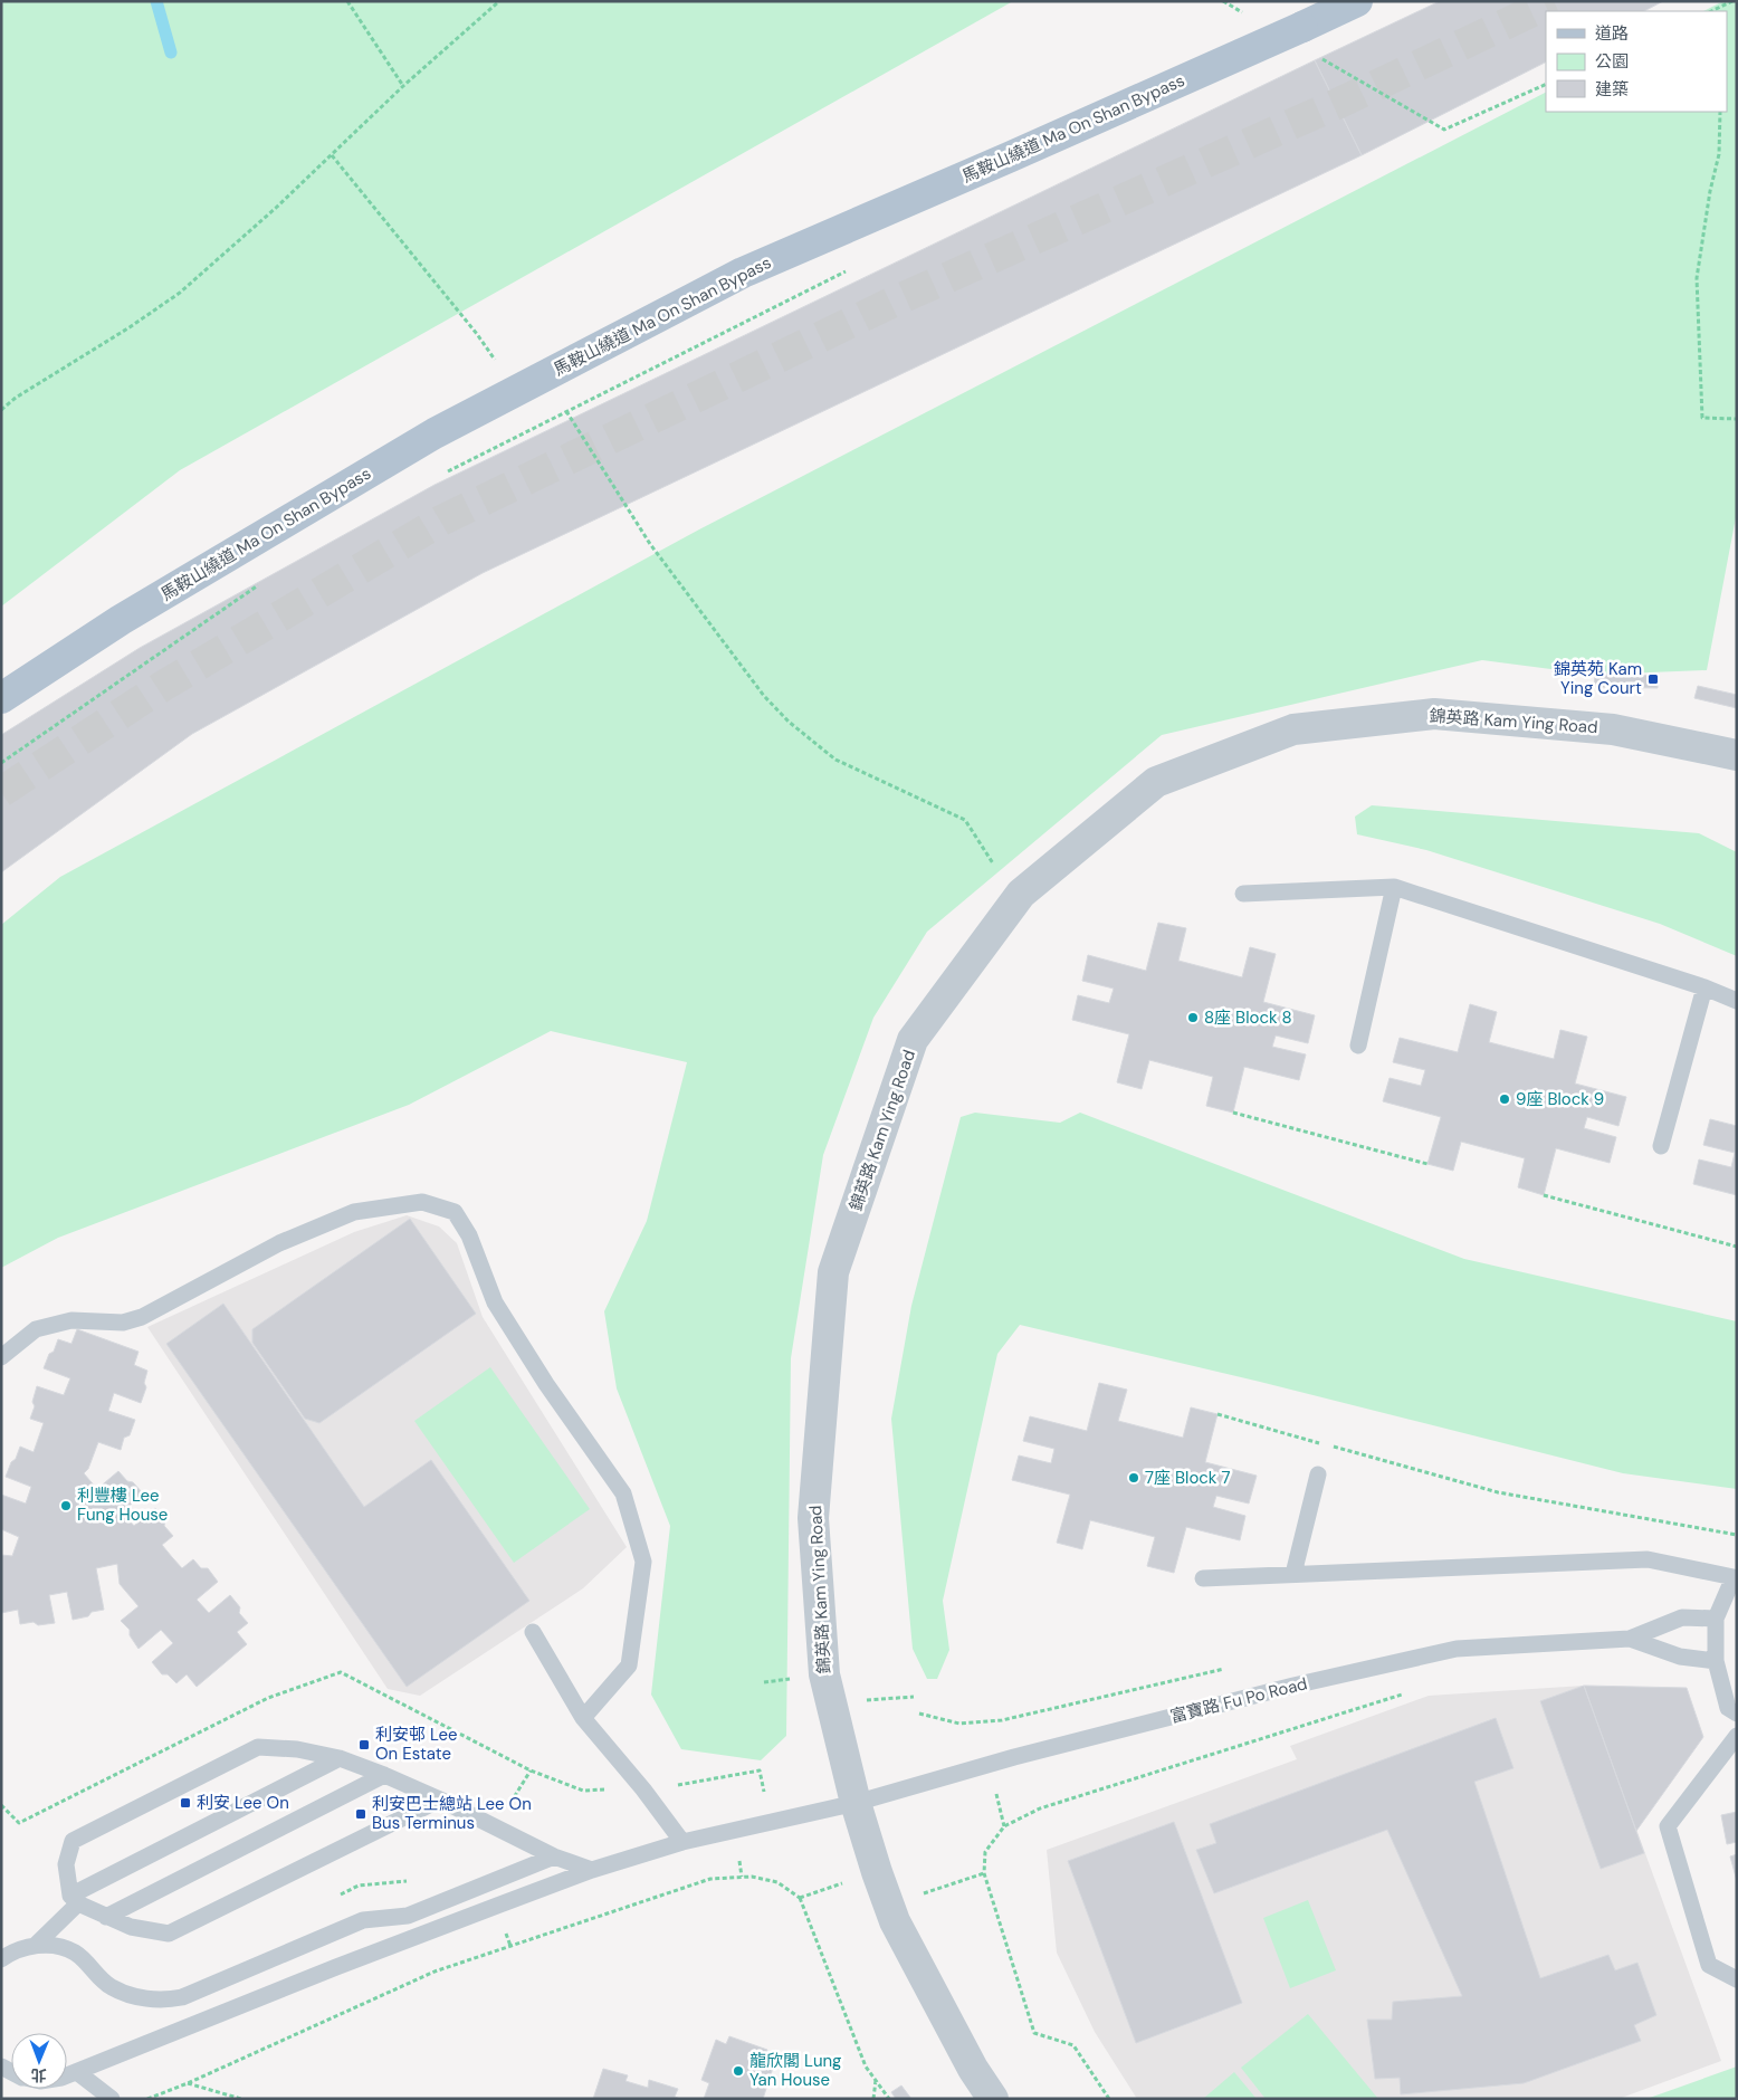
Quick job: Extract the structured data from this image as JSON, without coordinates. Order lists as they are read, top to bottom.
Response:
{
  "streets": {
    "main road": ["馬鞍山繞道 Ma On Shan Bypass"],
    "street": ["錦英路 Kam Ying Road"],
    "lane": ["富寶路 Fu Po Road"]
  },
  "crossings": [
    ["錦英路 Kam Ying Road", "富寶路 Fu Po Road"]
  ],
  "places": {
    "transit": [
      "錦英苑 Kam Ying Court",
      "利安邨 Lee On Estate",
      "利安 Lee On",
      "利安巴士總站 Lee On Bus Terminus"
    ],
    "other": [
      "8座 Block 8",
      "9座 Block 9",
      "7座 Block 7",
      "利豐樓 Lee Fung House",
      "龍欣閣 Lung Yan House"
    ]
  },
  "legend": ["道路", "公園", "建築"],
  "north": "bottom"
}
